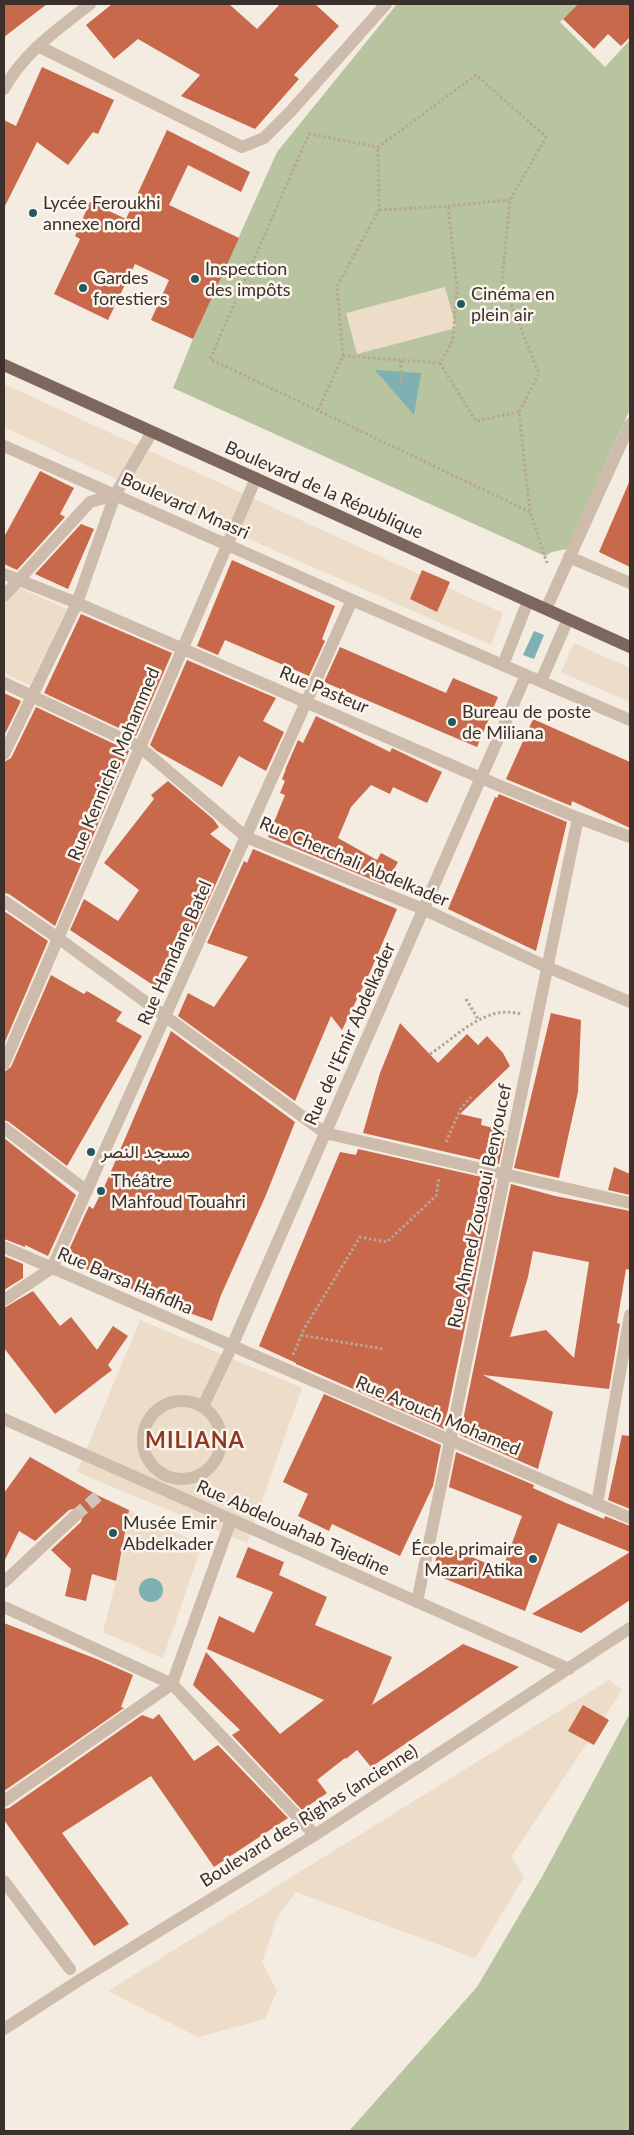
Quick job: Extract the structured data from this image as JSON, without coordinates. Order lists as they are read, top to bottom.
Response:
{
  "streets": {
    "main road": ["Boulevard de la République"],
    "street": [
      "Boulevard Mnasri",
      "Rue Pasteur",
      "Rue Kenniche Mohammed",
      "Rue Cherchali Abdelkader",
      "Rue Hamdane Batel",
      "Rue de l'Emir Abdelkader",
      "Rue Ahmed Zouaoui Benyoucef",
      "Rue Barsa Hafidha",
      "Rue Arouch Mohamed",
      "Rue Abdelouahab Tajedine",
      "Boulevard des Righas (ancienne)"
    ]
  },
  "crossings": [
    ["Boulevard de la République", "Rue Kenniche Mohammed"],
    ["Boulevard Mnasri", "Rue Kenniche Mohammed"],
    ["Boulevard Mnasri", "Rue Hamdane Batel"],
    ["Boulevard Mnasri", "Rue de l'Emir Abdelkader"],
    ["Rue Pasteur", "Rue Kenniche Mohammed"],
    ["Rue Pasteur", "Rue Hamdane Batel"],
    ["Rue Pasteur", "Rue de l'Emir Abdelkader"],
    ["Rue Pasteur", "Rue Ahmed Zouaoui Benyoucef"],
    ["Rue Kenniche Mohammed", "Rue Cherchali Abdelkader"],
    ["Rue Cherchali Abdelkader", "Rue Hamdane Batel"],
    ["Rue Cherchali Abdelkader", "Rue de l'Emir Abdelkader"],
    ["Rue Cherchali Abdelkader", "Rue Ahmed Zouaoui Benyoucef"],
    ["Rue Hamdane Batel", "Rue Barsa Hafidha"],
    ["Rue de l'Emir Abdelkader", "Rue Barsa Hafidha"],
    ["Rue de l'Emir Abdelkader", "Rue Arouch Mohamed"],
    ["Rue Ahmed Zouaoui Benyoucef", "Rue Arouch Mohamed"],
    ["Rue Ahmed Zouaoui Benyoucef", "Rue Abdelouahab Tajedine"],
    ["Rue Barsa Hafidha", "Rue Arouch Mohamed"],
    ["Rue Abdelouahab Tajedine", "Boulevard des Righas (ancienne)"]
  ],
  "districts": ["MILIANA"],
  "places": [
    "Lycée Feroukhi annexe nord",
    "Inspection des impôts",
    "Gardes forestiers",
    "Cinéma en plein air",
    "Bureau de poste de Miliana",
    "مسجد النصر",
    "Théâtre Mahfoud Touahri",
    "Musée Emir Abdelkader",
    "École primaire Mazari Atika"
  ]
}
